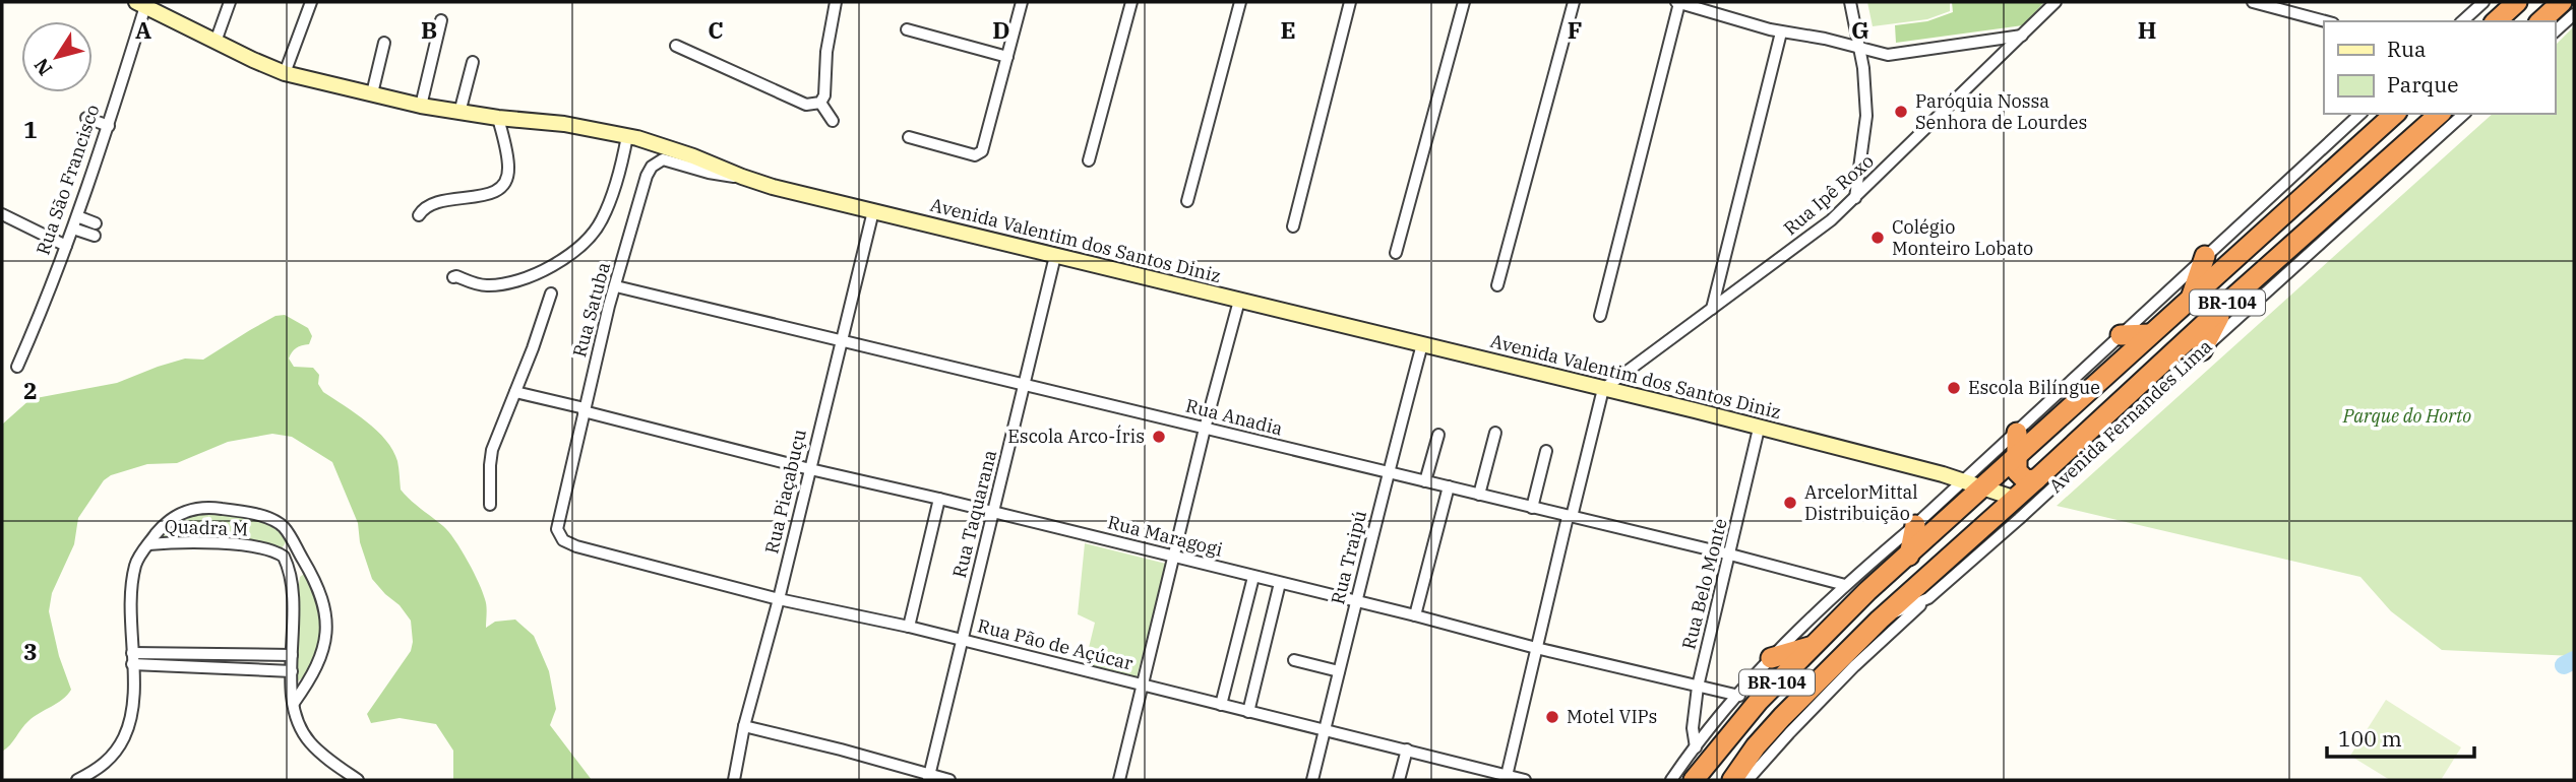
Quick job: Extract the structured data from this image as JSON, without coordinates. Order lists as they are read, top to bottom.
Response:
{
  "streets": {
    "highway": ["BR-104", "Avenida Fernandes Lima"],
    "street": [
      "Rua São Francisco",
      "Rua Ipê Roxo",
      "Avenida Valentim dos Santos Diniz",
      "Rua Satuba",
      "Rua Anadia",
      "Rua Piaçabuçu",
      "Rua Taquarana",
      "Quadra M",
      "Rua Maragogi",
      "Rua Traipú",
      "Rua Belo Monte",
      "Rua Pão de Açúcar"
    ]
  },
  "crossings": [
    ["Rua São Francisco", "Avenida Valentim dos Santos Diniz"],
    ["Avenida Valentim dos Santos Diniz", "BR-104"],
    ["Avenida Valentim dos Santos Diniz", "Rua Satuba"],
    ["Avenida Valentim dos Santos Diniz", "Avenida Fernandes Lima"],
    ["Avenida Valentim dos Santos Diniz", "Rua Piaçabuçu"],
    ["Avenida Valentim dos Santos Diniz", "Rua Taquarana"],
    ["Avenida Valentim dos Santos Diniz", "Rua Traipú"],
    ["Avenida Valentim dos Santos Diniz", "Rua Belo Monte"],
    ["BR-104", "Avenida Fernandes Lima"],
    ["Rua Satuba", "Rua Anadia"],
    ["Rua Satuba", "Rua Maragogi"],
    ["Rua Satuba", "Rua Pão de Açúcar"],
    ["Rua Anadia", "Rua Piaçabuçu"],
    ["Rua Anadia", "Rua Taquarana"],
    ["Rua Anadia", "Rua Traipú"],
    ["Rua Anadia", "Rua Belo Monte"],
    ["Rua Piaçabuçu", "Rua Maragogi"],
    ["Rua Piaçabuçu", "Rua Pão de Açúcar"],
    ["Rua Taquarana", "Rua Maragogi"],
    ["Rua Taquarana", "Rua Pão de Açúcar"],
    ["Rua Maragogi", "Rua Traipú"],
    ["Rua Maragogi", "Rua Belo Monte"],
    ["Rua Traipú", "Rua Pão de Açúcar"]
  ],
  "parks": ["Parque do Horto"],
  "places": [
    "Paróquia Nossa Senhora de Lourdes",
    "Colégio Monteiro Lobato",
    "Escola Bilíngue",
    "Escola Arco-Íris",
    "ArcelorMittal Distribuição",
    "Motel VIPs"
  ],
  "legend": ["Rua", "Parque"],
  "scale_bar": "100 m",
  "north": "bottom left",
  "grid": {
    "columns": [
      "A",
      "B",
      "C",
      "D",
      "E",
      "F",
      "G",
      "H"
    ],
    "rows": ["1", "2", "3"]
  }
}
